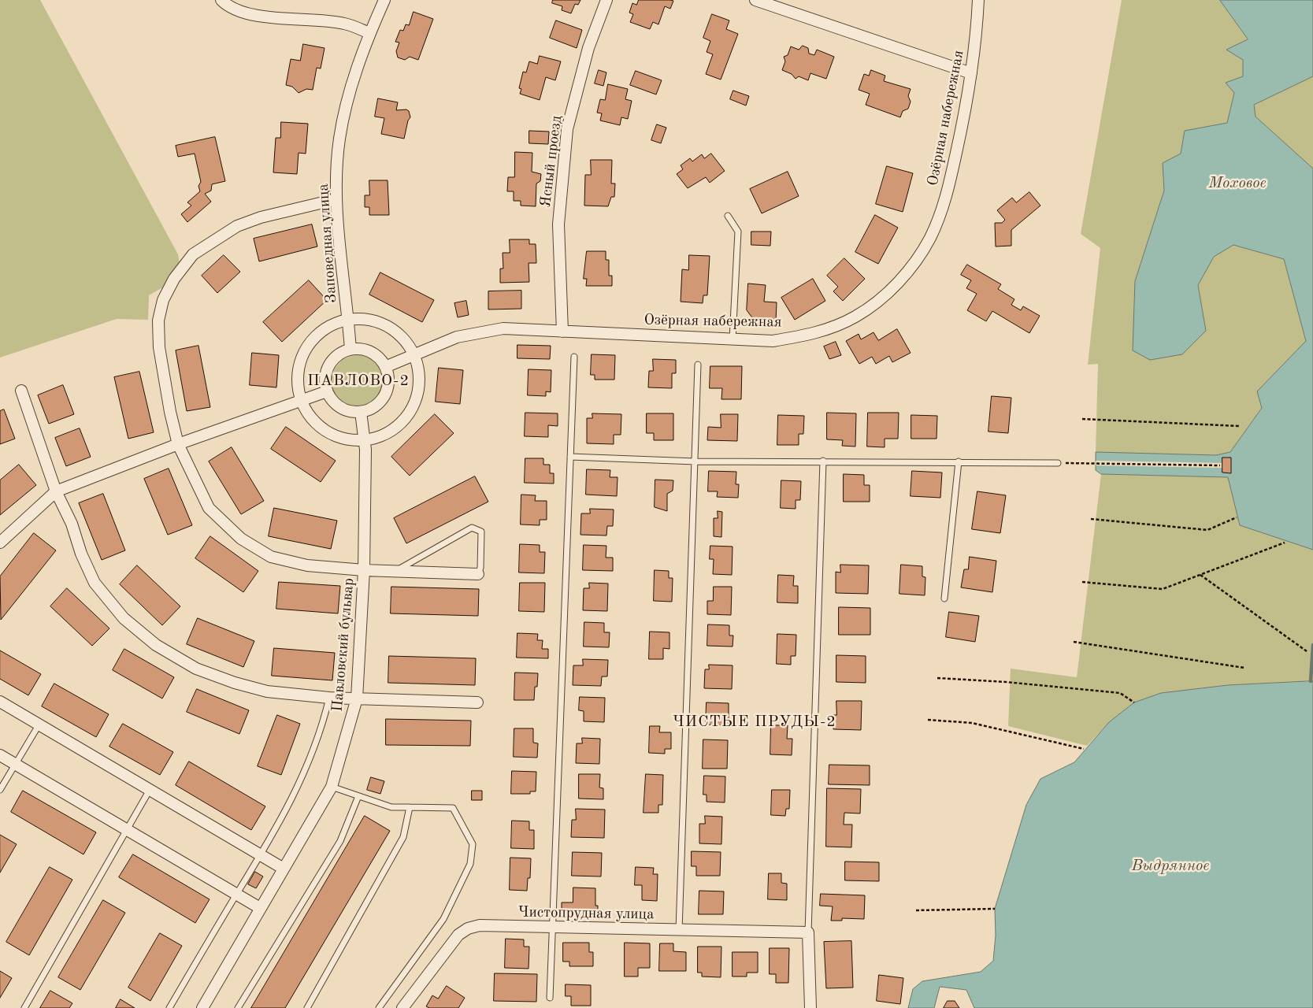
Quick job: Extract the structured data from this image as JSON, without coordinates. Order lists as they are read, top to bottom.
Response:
{
  "streets": {
    "street": [
      "Озёрная набережная",
      "Ясный проезд",
      "Заповедная улица",
      "Павловский бульвар",
      "Чистопрудная улица"
    ]
  },
  "crossings": [
    ["Озёрная набережная", "Ясный проезд"],
    ["Озёрная набережная", "Заповедная улица"],
    ["Озёрная набережная", "Павловский бульвар"],
    ["Заповедная улица", "Павловский бульвар"]
  ],
  "districts": ["ПАВЛОВО-2", "ЧИСТЫЕ ПРУДЫ-2"],
  "water": ["Моховое", "Выдрянное"]
}
